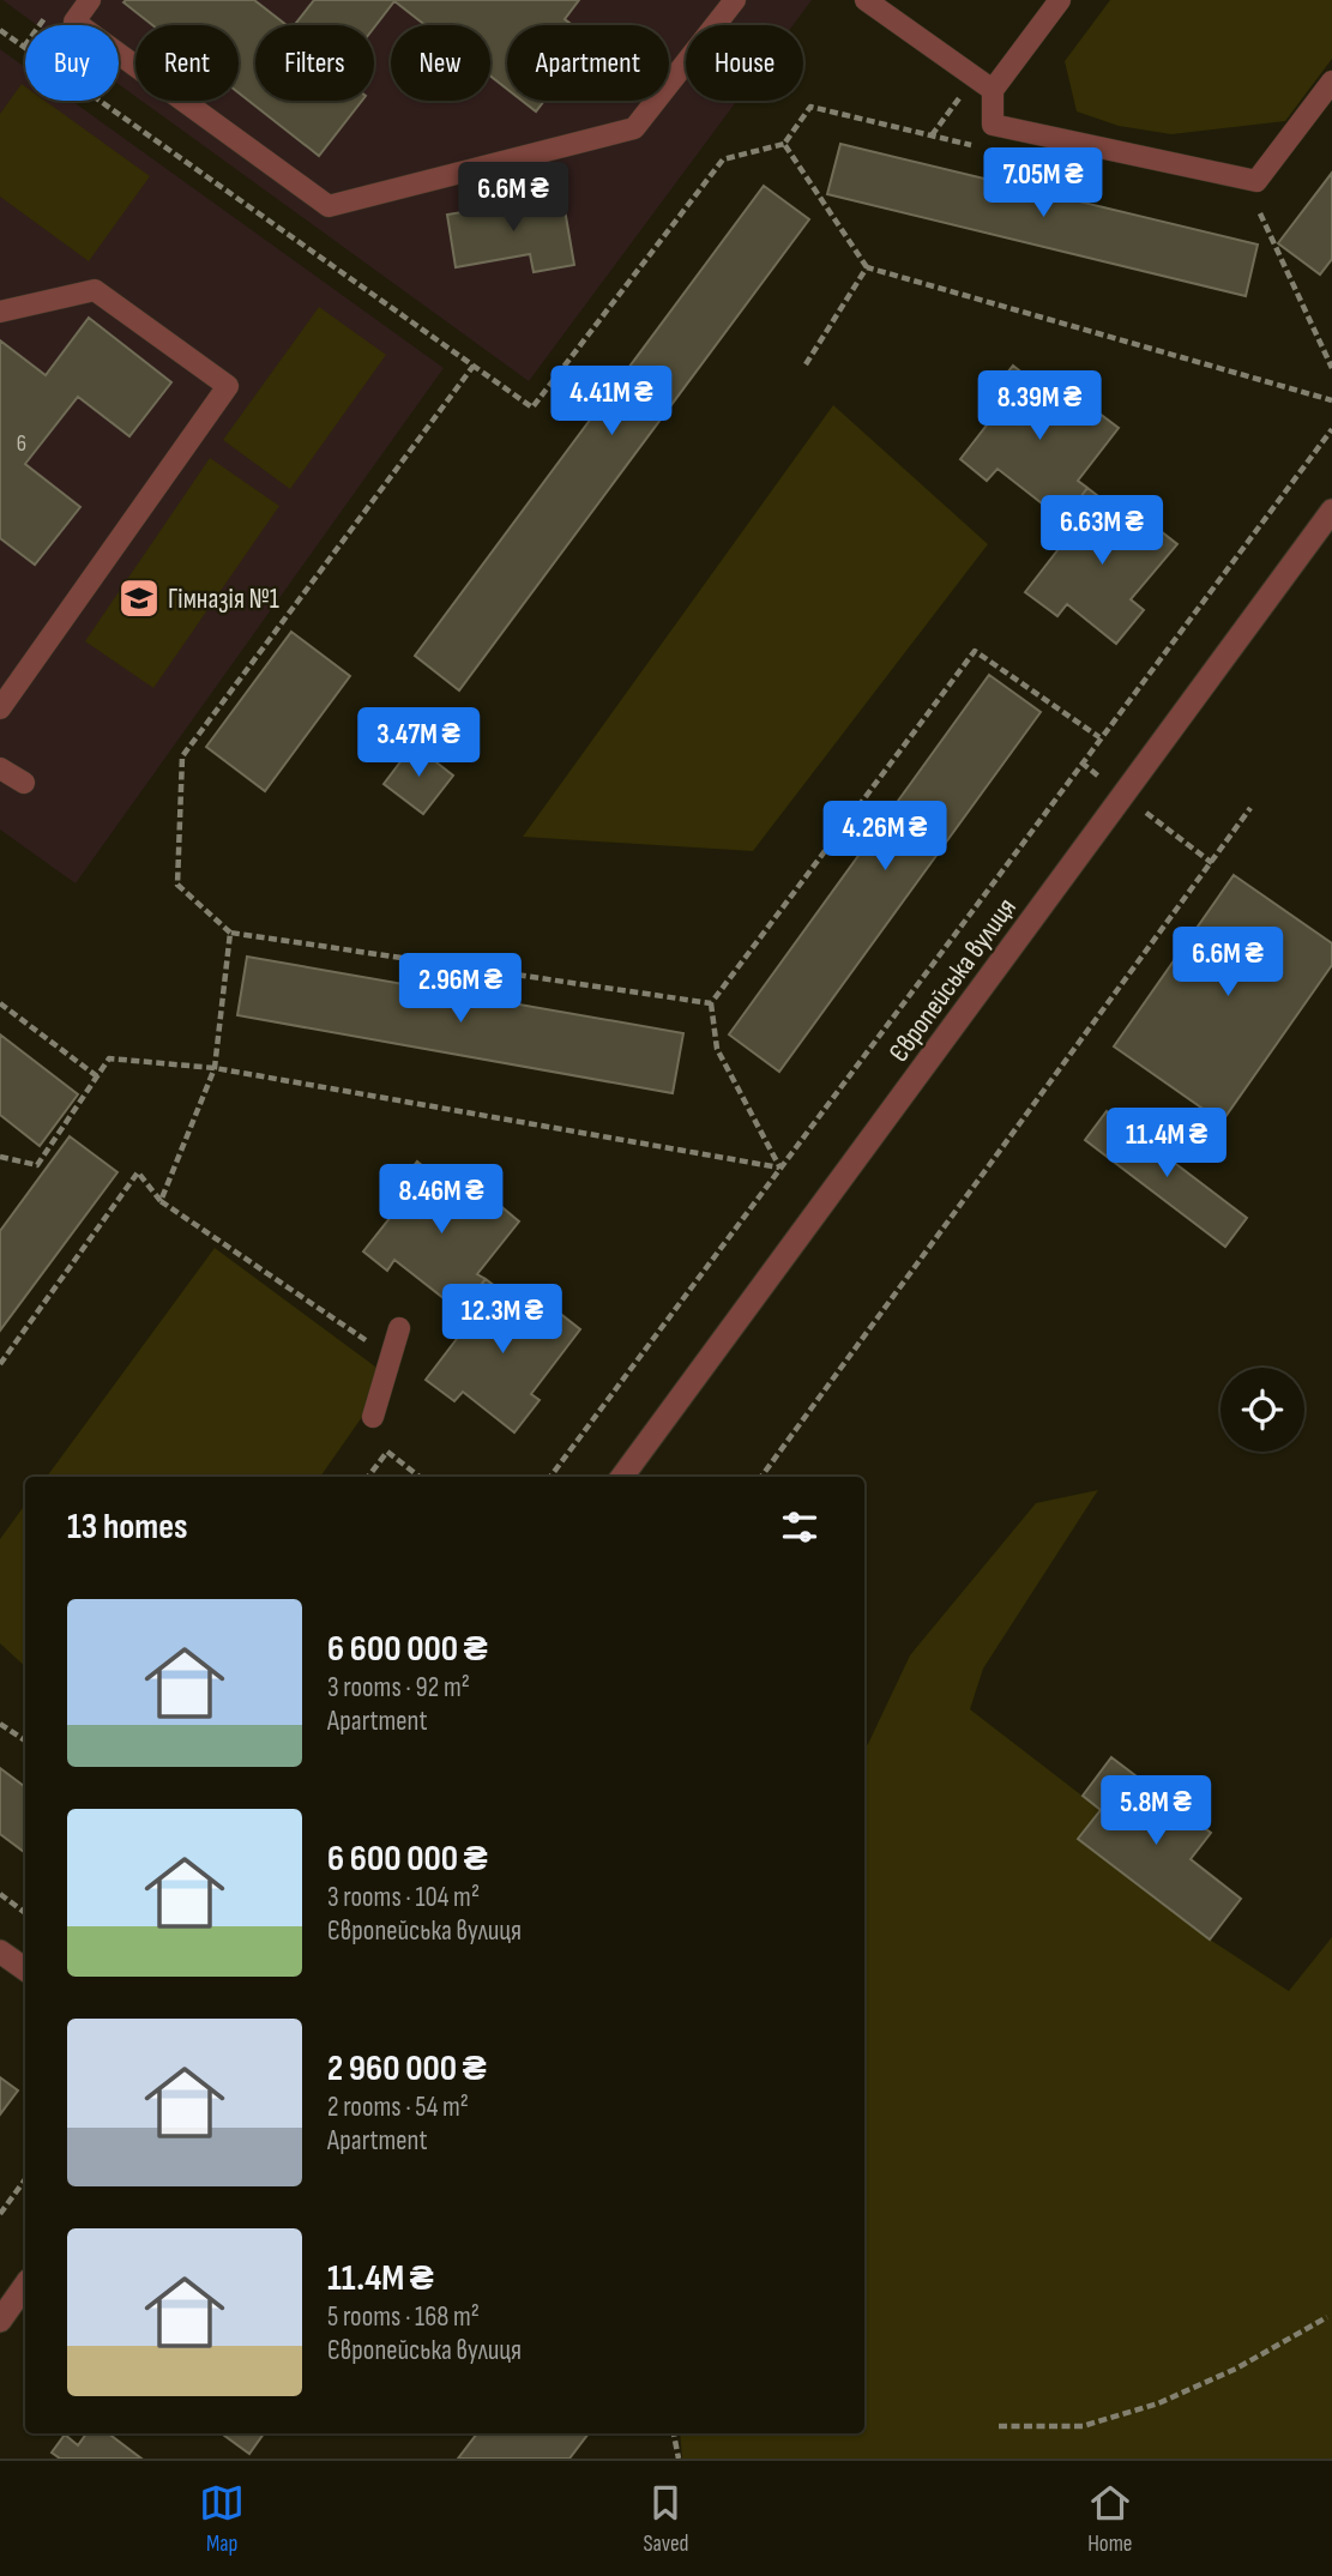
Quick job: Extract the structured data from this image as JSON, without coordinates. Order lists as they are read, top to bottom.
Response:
{
  "streets": {
    "street": ["Європейська вулиця"]
  },
  "places": {
    "school or university": ["Гімназія №1"]
  },
  "house_numbers": ["6"],
  "page": {
    "chip": [
      "Buy",
      "Rent",
      "Filters",
      "New",
      "Apartment",
      "House"
    ],
    "price": [
      "7.05M ₴",
      "6.6M ₴",
      "4.41M ₴",
      "8.39M ₴",
      "6.63M ₴",
      "3.47M ₴",
      "4.26M ₴",
      "6.6M ₴",
      "2.96M ₴",
      "11.4M ₴",
      "8.46M ₴",
      "12.3M ₴",
      "5.8M ₴"
    ],
    "heading": "13 homes",
    "list": [
      {
        "name": "6 600 000 ₴",
        "note": "3 rooms · 92 m² · Apartment"
      },
      {
        "name": "6 600 000 ₴",
        "note": "3 rooms · 104 m² · Європейська вулиця"
      },
      {
        "name": "2 960 000 ₴",
        "note": "2 rooms · 54 m² · Apartment"
      },
      {
        "name": "11.4M ₴",
        "note": "5 rooms · 168 m² · Європейська вулиця"
      }
    ],
    "tabs": ["Map", "Saved", "Home"]
  }
}
